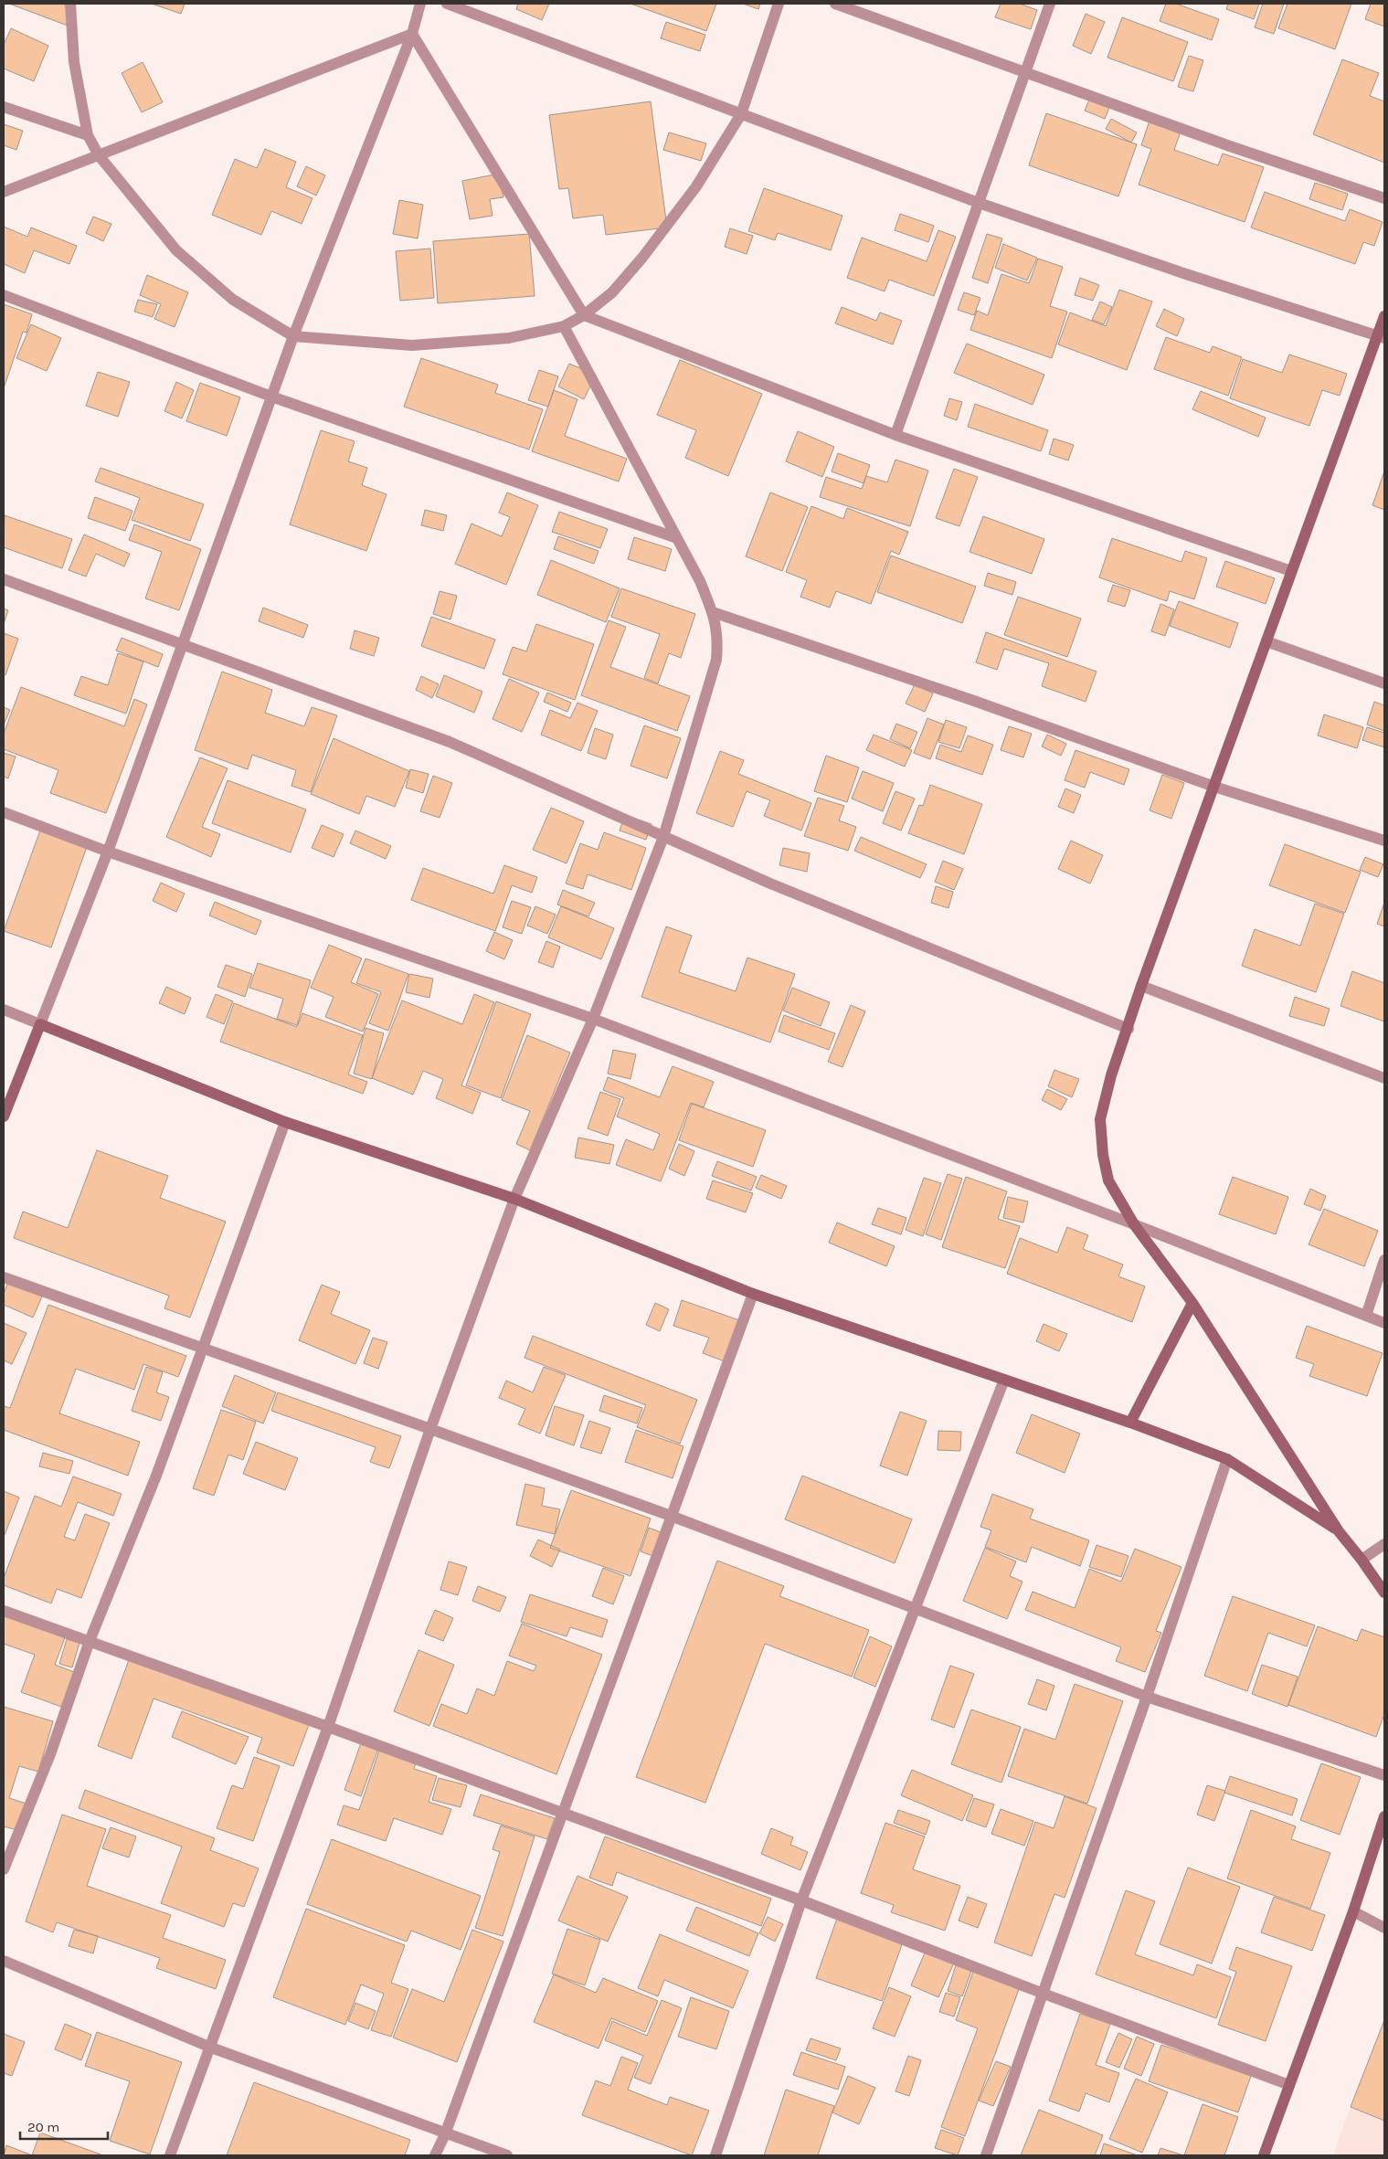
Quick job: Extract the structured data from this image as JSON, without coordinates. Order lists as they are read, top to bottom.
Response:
{
  "scale_bar": "20 m"
}
